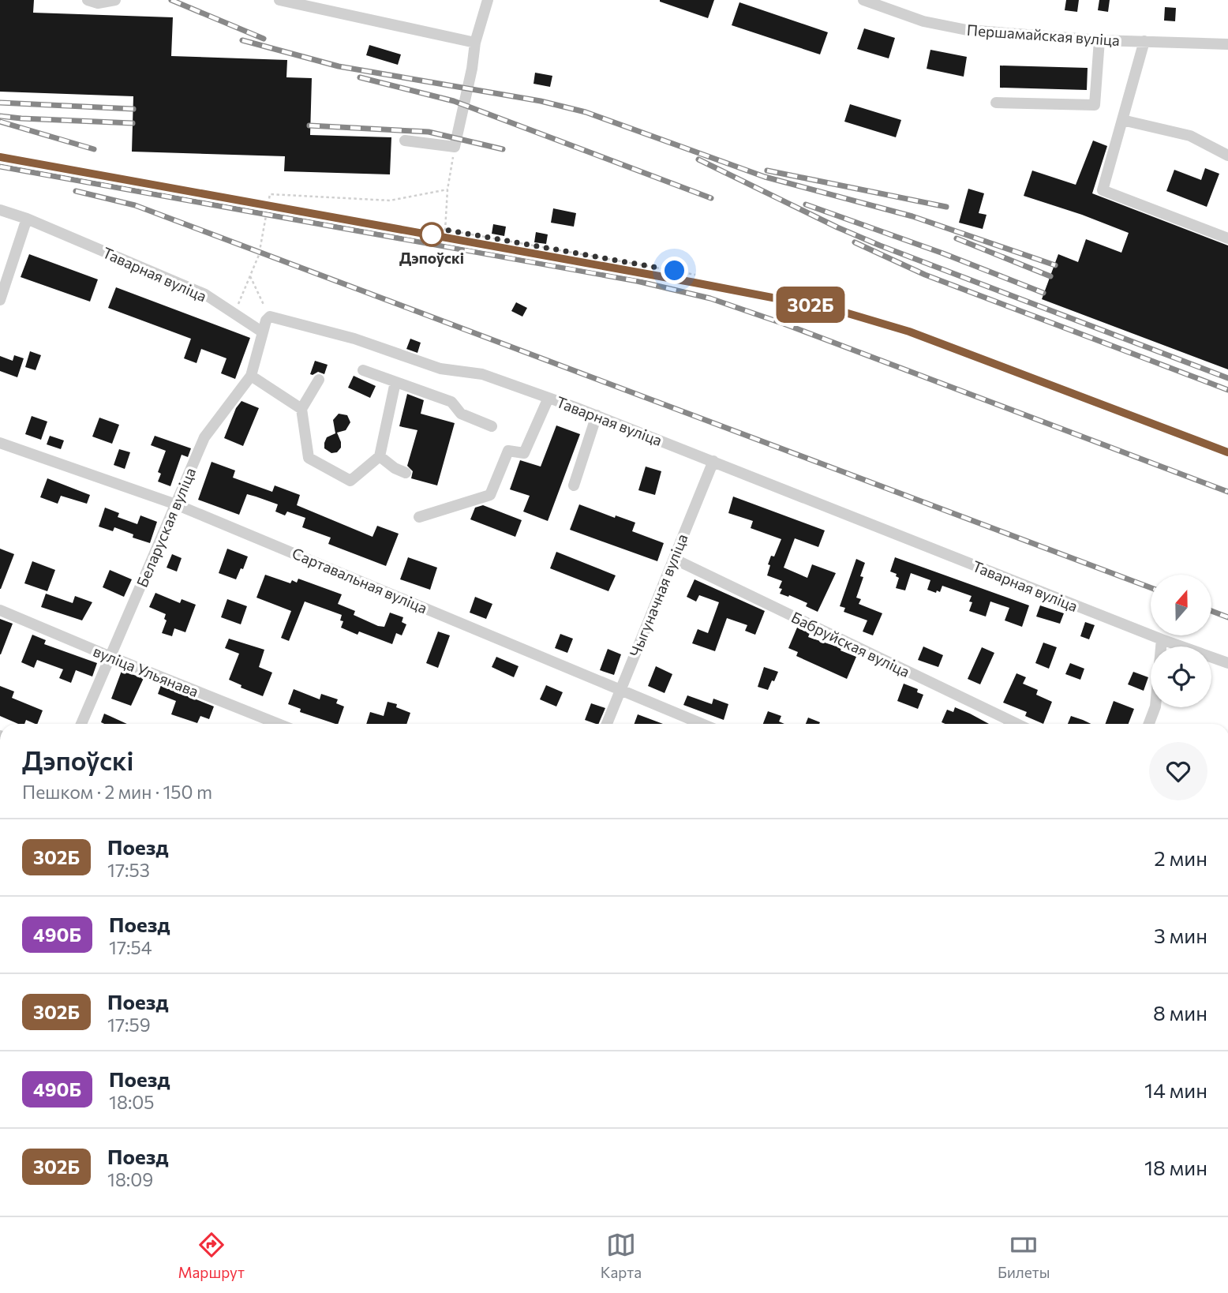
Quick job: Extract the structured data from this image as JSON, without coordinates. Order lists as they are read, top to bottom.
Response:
{
  "streets": {
    "street": [
      "Першамайская вуліца",
      "Таварная вуліца",
      "Беларуская вуліца",
      "Сартавальная вуліца",
      "Чыгуначная вуліца",
      "Бабруйская вуліца",
      "вуліца Ульянава"
    ]
  },
  "crossings": [
    ["Таварная вуліца", "Беларуская вуліца"],
    ["Таварная вуліца", "Чыгуначная вуліца"],
    ["Беларуская вуліца", "Сартавальная вуліца"],
    ["Беларуская вуліца", "вуліца Ульянава"],
    ["Сартавальная вуліца", "Чыгуначная вуліца"],
    ["Чыгуначная вуліца", "Бабруйская вуліца"]
  ],
  "places": ["Дэпоўскі"],
  "north": "top",
  "page": {
    "on_map": "302Б",
    "heading": ["Дэпоўскі", "Пешком · 2 мин · 150 m"],
    "list": [
      {
        "mark": "302Б",
        "name": "Поезд",
        "note": "17:53",
        "value": "2 мин"
      },
      {
        "mark": "490Б",
        "name": "Поезд",
        "note": "17:54",
        "value": "3 мин"
      },
      {
        "mark": "302Б",
        "name": "Поезд",
        "note": "17:59",
        "value": "8 мин"
      },
      {
        "mark": "490Б",
        "name": "Поезд",
        "note": "18:05",
        "value": "14 мин"
      },
      {
        "mark": "302Б",
        "name": "Поезд",
        "note": "18:09",
        "value": "18 мин"
      }
    ],
    "tabs": ["Маршрут", "Карта", "Билеты"]
  }
}
